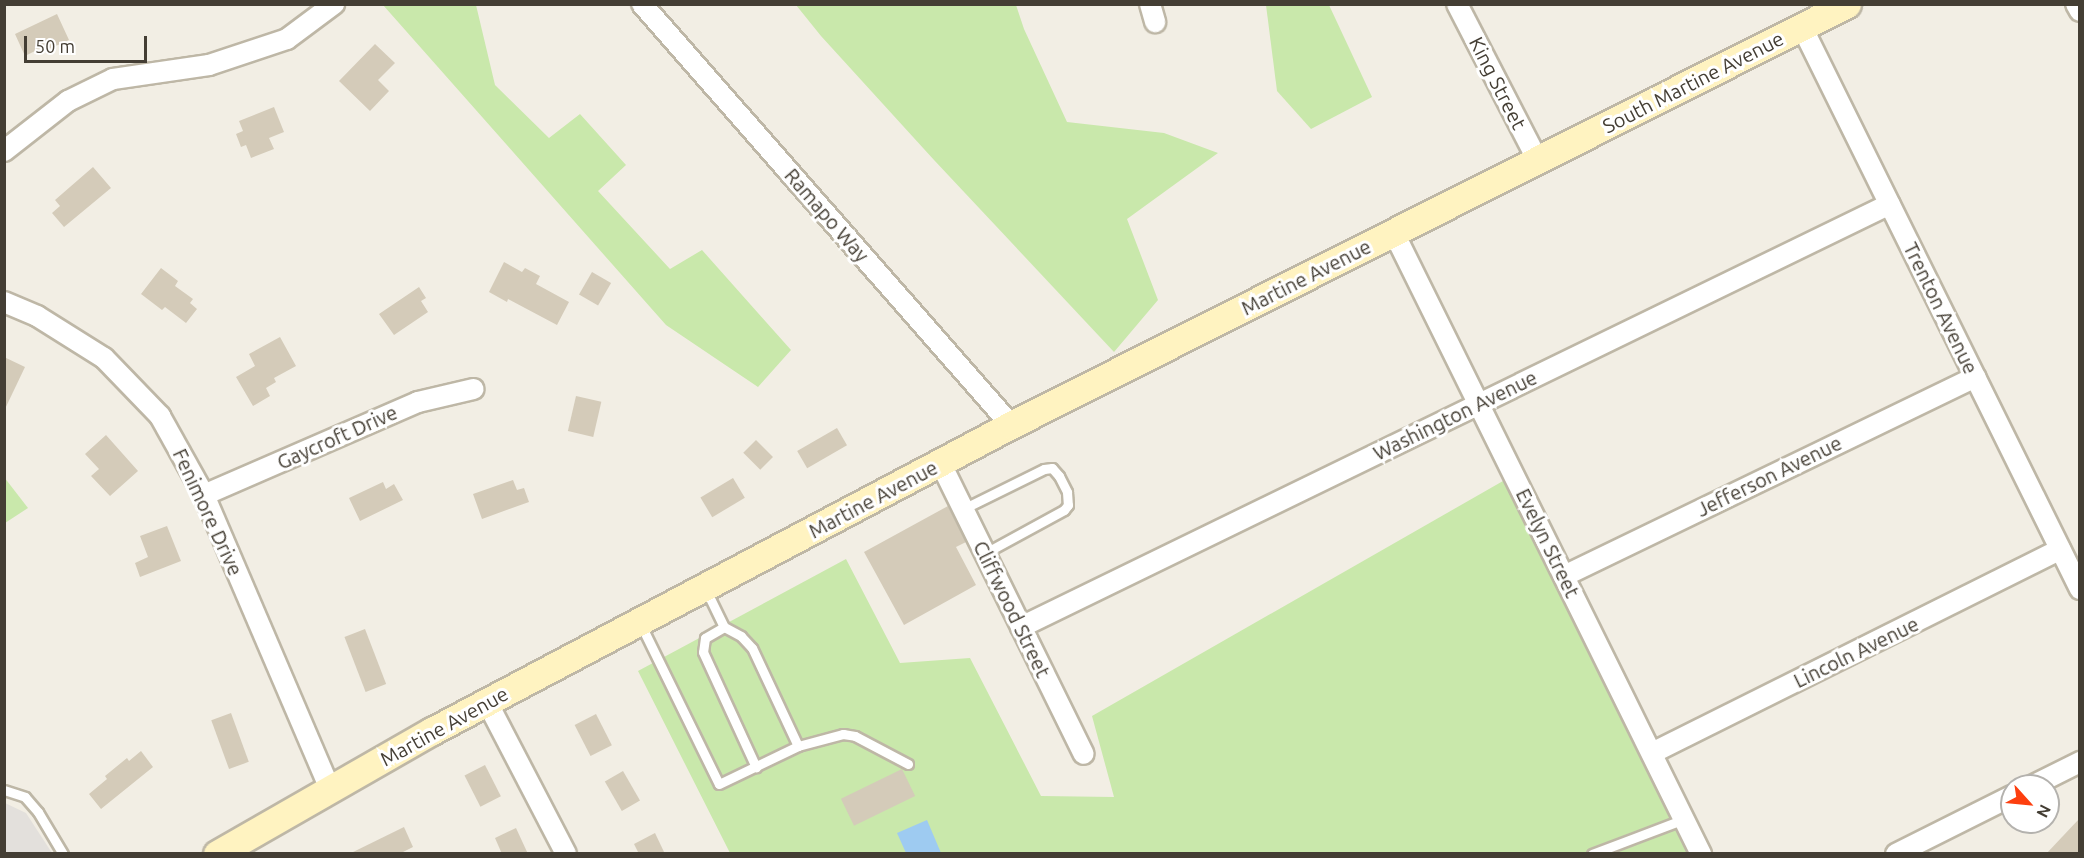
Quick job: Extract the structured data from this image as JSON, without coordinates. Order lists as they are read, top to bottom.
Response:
{
  "streets": {
    "main road": ["South Martine Avenue", "Martine Avenue"],
    "street": [
      "King Street",
      "Ramapo Way",
      "Trenton Avenue",
      "Washington Avenue",
      "Gaycroft Drive",
      "Jefferson Avenue",
      "Fenimore Drive",
      "Evelyn Street",
      "Cliffwood Street",
      "Lincoln Avenue"
    ]
  },
  "crossings": [
    ["South Martine Avenue", "King Street"],
    ["South Martine Avenue", "Martine Avenue"],
    ["South Martine Avenue", "Trenton Avenue"],
    ["King Street", "Martine Avenue"],
    ["Ramapo Way", "Martine Avenue"],
    ["Martine Avenue", "Fenimore Drive"],
    ["Martine Avenue", "Evelyn Street"],
    ["Martine Avenue", "Cliffwood Street"],
    ["Trenton Avenue", "Washington Avenue"],
    ["Trenton Avenue", "Jefferson Avenue"],
    ["Trenton Avenue", "Lincoln Avenue"],
    ["Washington Avenue", "Evelyn Street"],
    ["Washington Avenue", "Cliffwood Street"],
    ["Gaycroft Drive", "Fenimore Drive"],
    ["Jefferson Avenue", "Evelyn Street"],
    ["Evelyn Street", "Lincoln Avenue"]
  ],
  "scale_bar": "50 m",
  "north": "bottom right"
}
